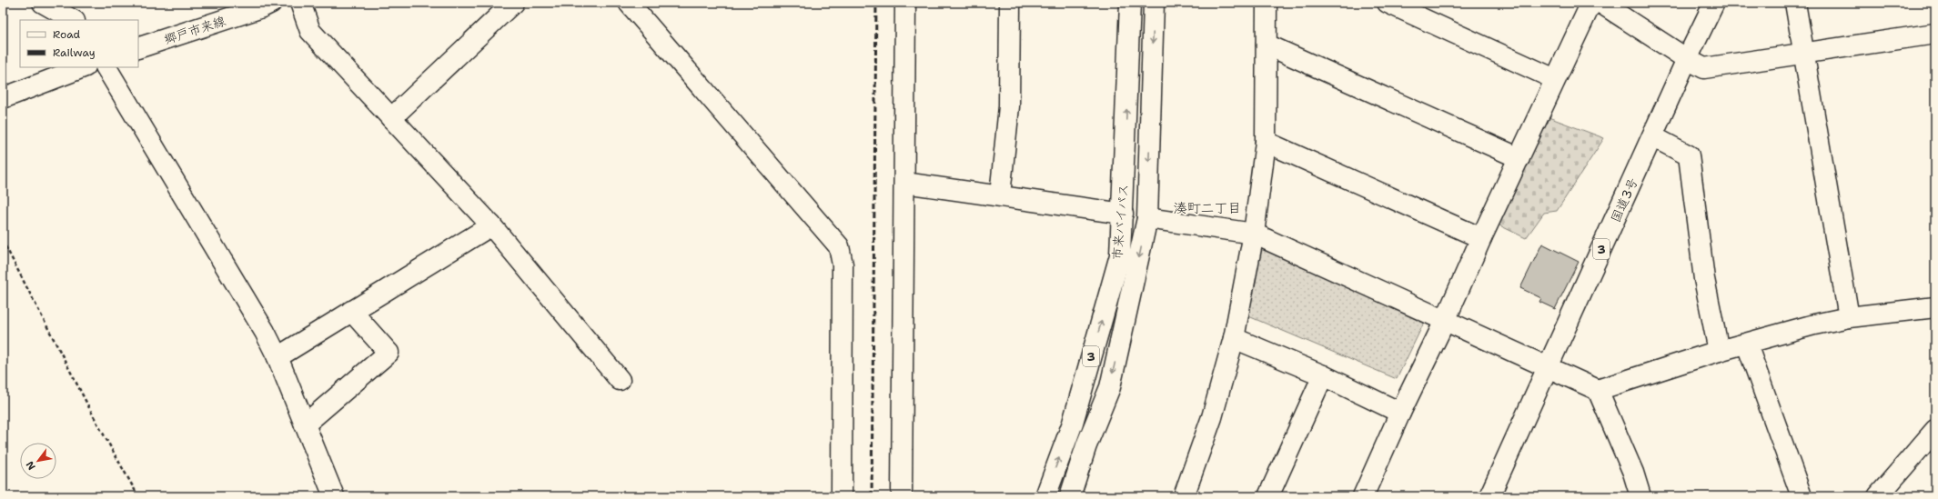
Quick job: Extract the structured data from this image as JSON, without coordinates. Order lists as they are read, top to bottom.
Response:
{
  "streets": {
    "main road": [
      "郷戸市来線",
      "国道3号",
      "市来バイパス",
      "3"
    ]
  },
  "districts": ["湊町二丁目"],
  "legend": ["Road", "Railway"],
  "north": "bottom left"
}
